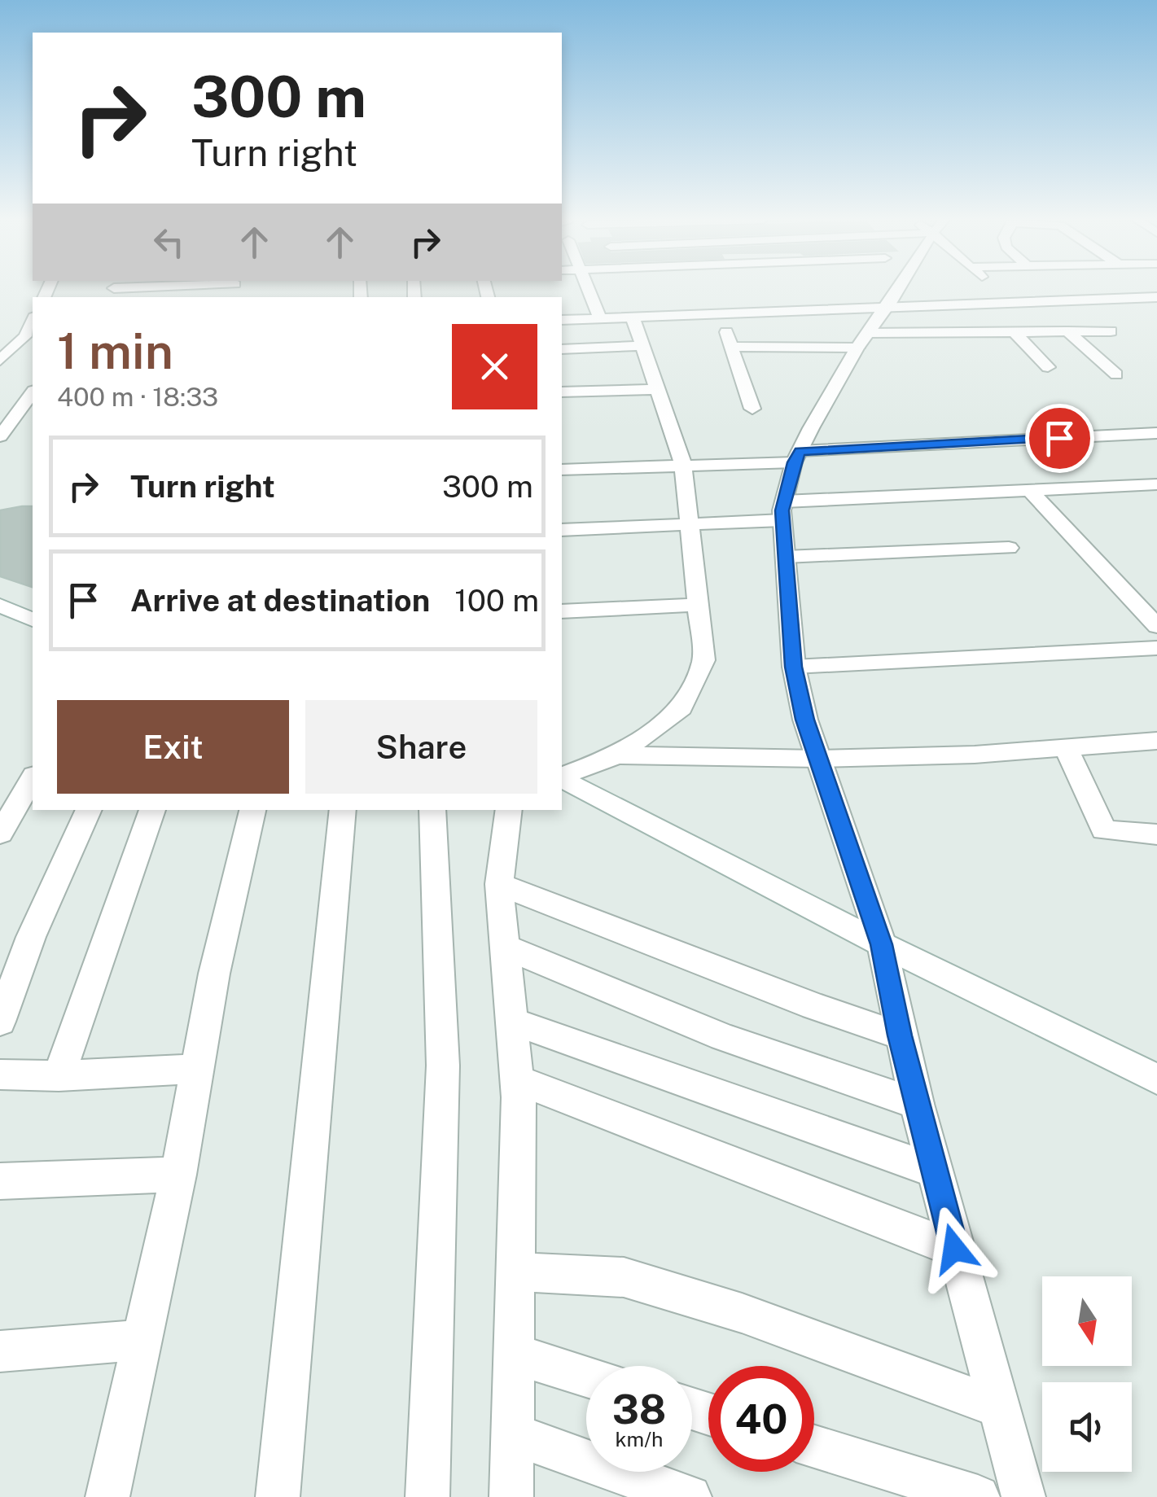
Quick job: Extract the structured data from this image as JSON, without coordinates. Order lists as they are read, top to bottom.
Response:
{
  "north": "bottom",
  "page": {
    "turn": ["300 m", "Turn right"],
    "heading": ["1 min", "400 m · 18:33"],
    "list": [
      {
        "name": "Turn right",
        "value": "300 m"
      },
      {
        "name": "Arrive at destination",
        "value": "100 m"
      }
    ],
    "buttons": ["Exit", "Share"],
    "speed": "38 km/h",
    "limit": "40"
  }
}
